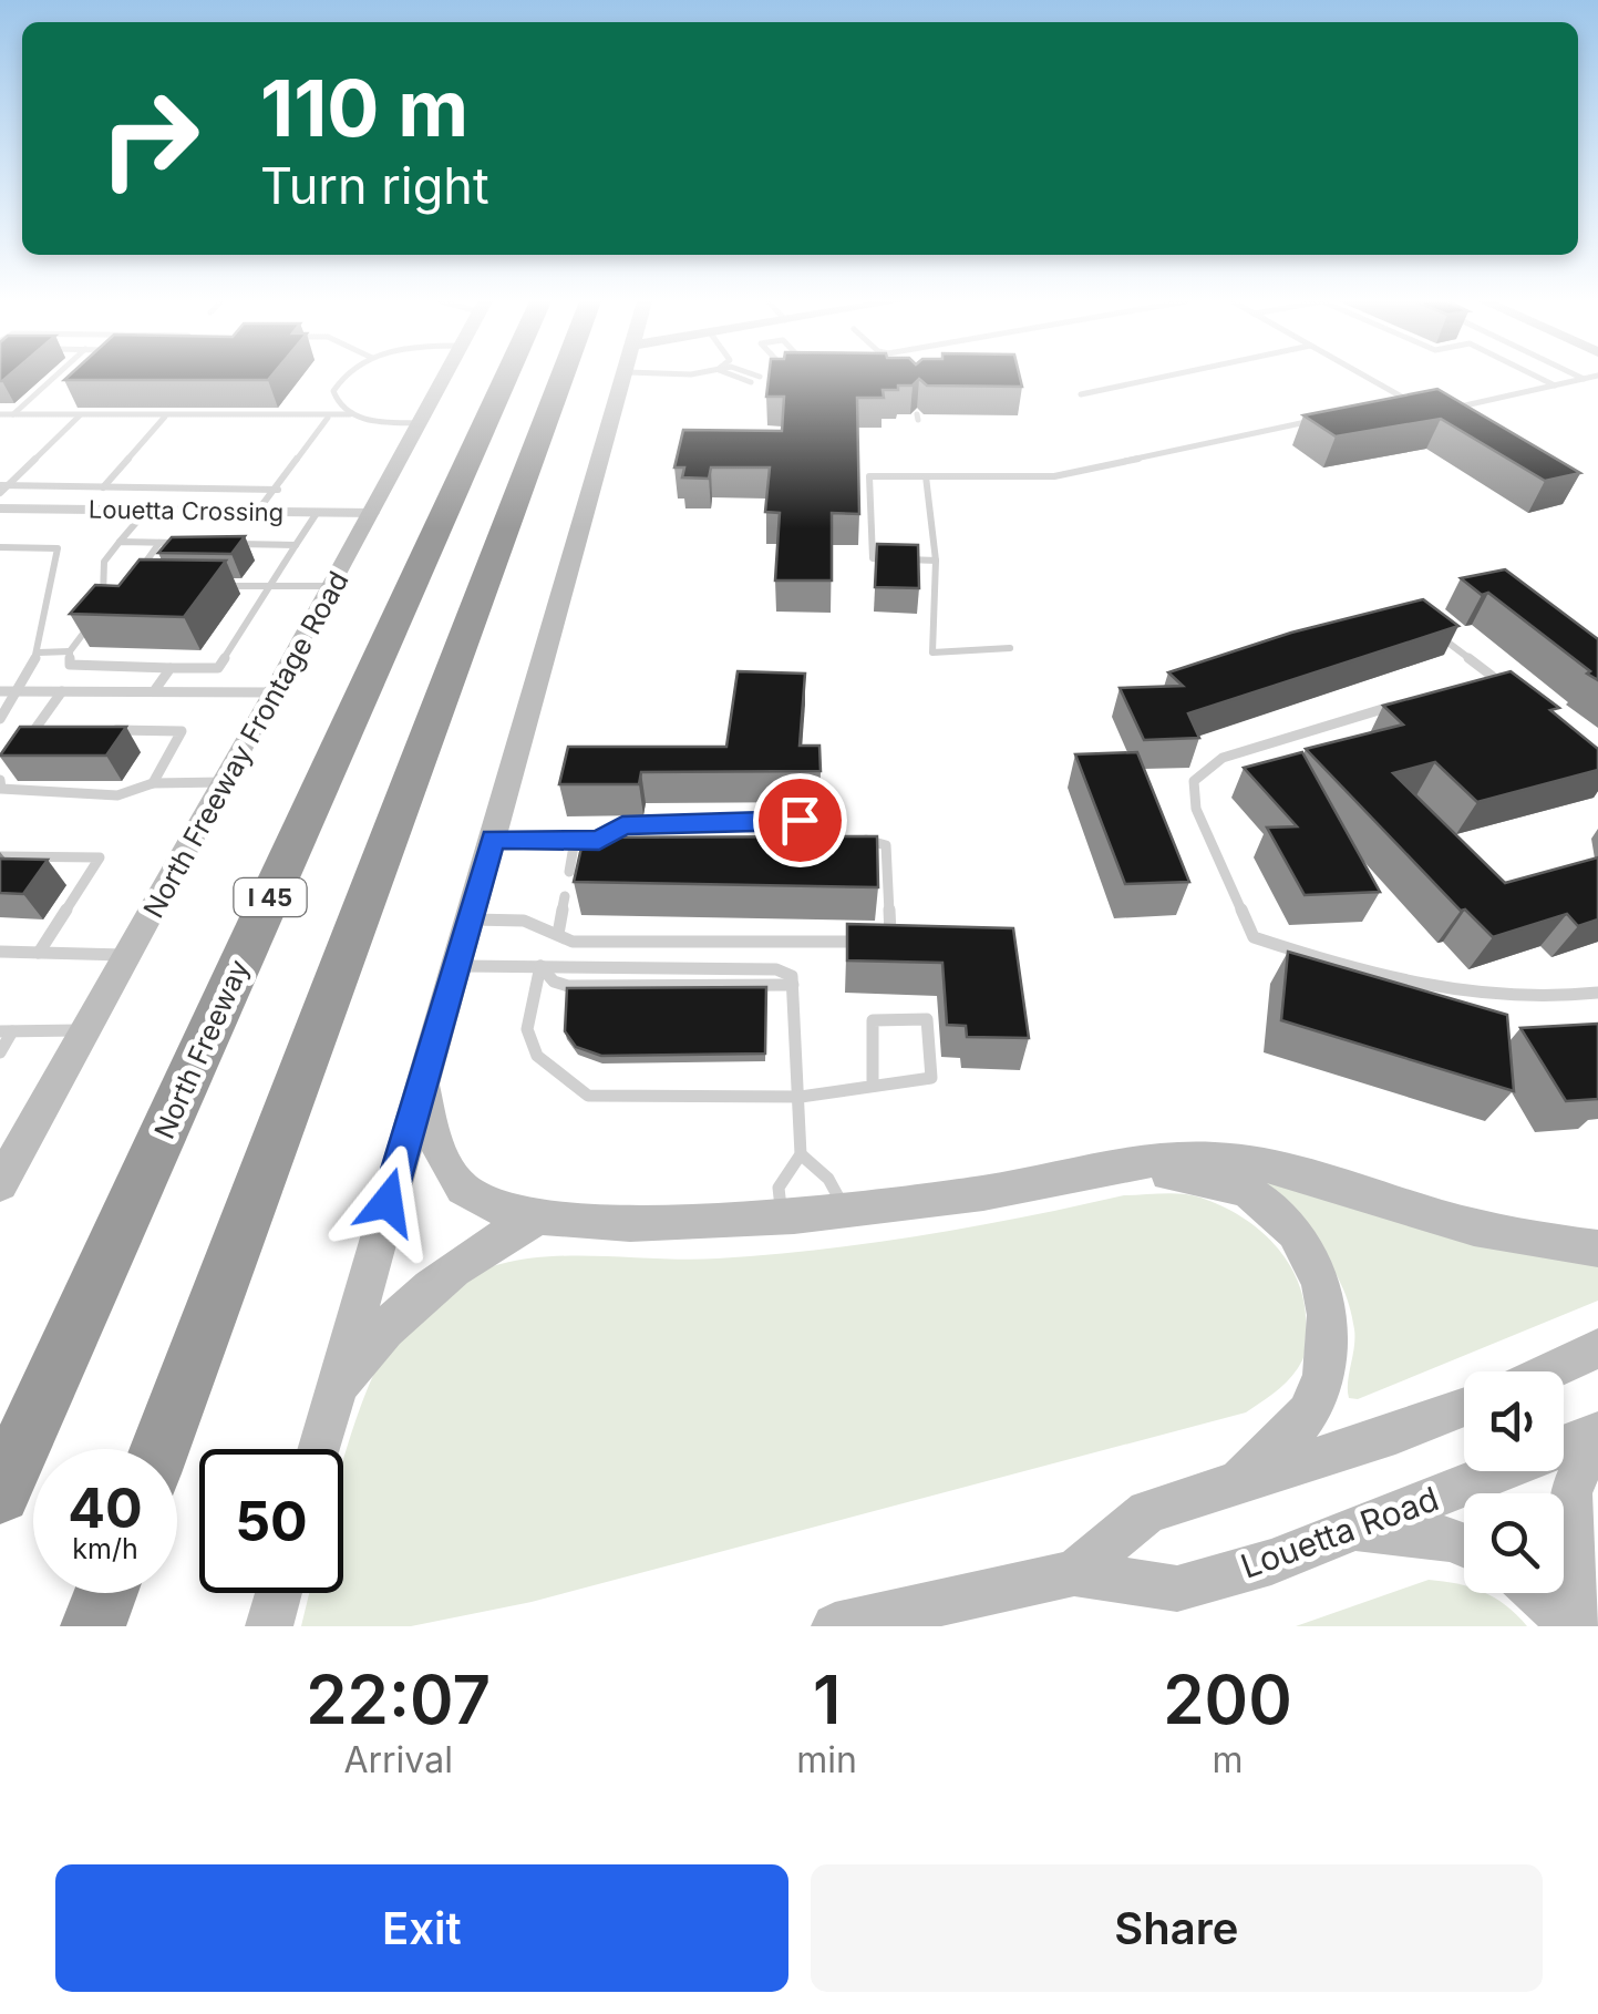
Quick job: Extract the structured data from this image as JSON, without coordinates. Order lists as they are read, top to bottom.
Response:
{
  "streets": {
    "highway": ["I 45", "North Freeway"],
    "main road": ["North Freeway Frontage Road", "Louetta Road"],
    "street": ["Louetta Crossing"]
  },
  "crossings": [
    ["Louetta Crossing", "North Freeway Frontage Road"]
  ],
  "page": {
    "turn": ["110 m", "Turn right"],
    "speed": "40 km/h",
    "limit": "50",
    "eta": [
      "22:07",
      "Arrival",
      "1",
      "min",
      "200",
      "m"
    ],
    "buttons": ["Exit", "Share"]
  }
}
